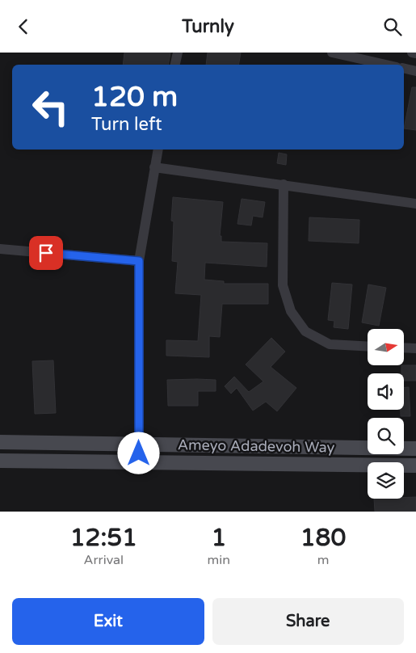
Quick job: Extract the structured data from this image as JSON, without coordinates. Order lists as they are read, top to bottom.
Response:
{
  "streets": {
    "street": ["Ameyo Adadevoh Way"]
  },
  "north": "right",
  "page": {
    "header": "Turnly",
    "turn": ["120 m", "Turn left"],
    "eta": [
      "12:51",
      "Arrival",
      "1",
      "min",
      "180",
      "m"
    ],
    "buttons": ["Exit", "Share"]
  }
}
